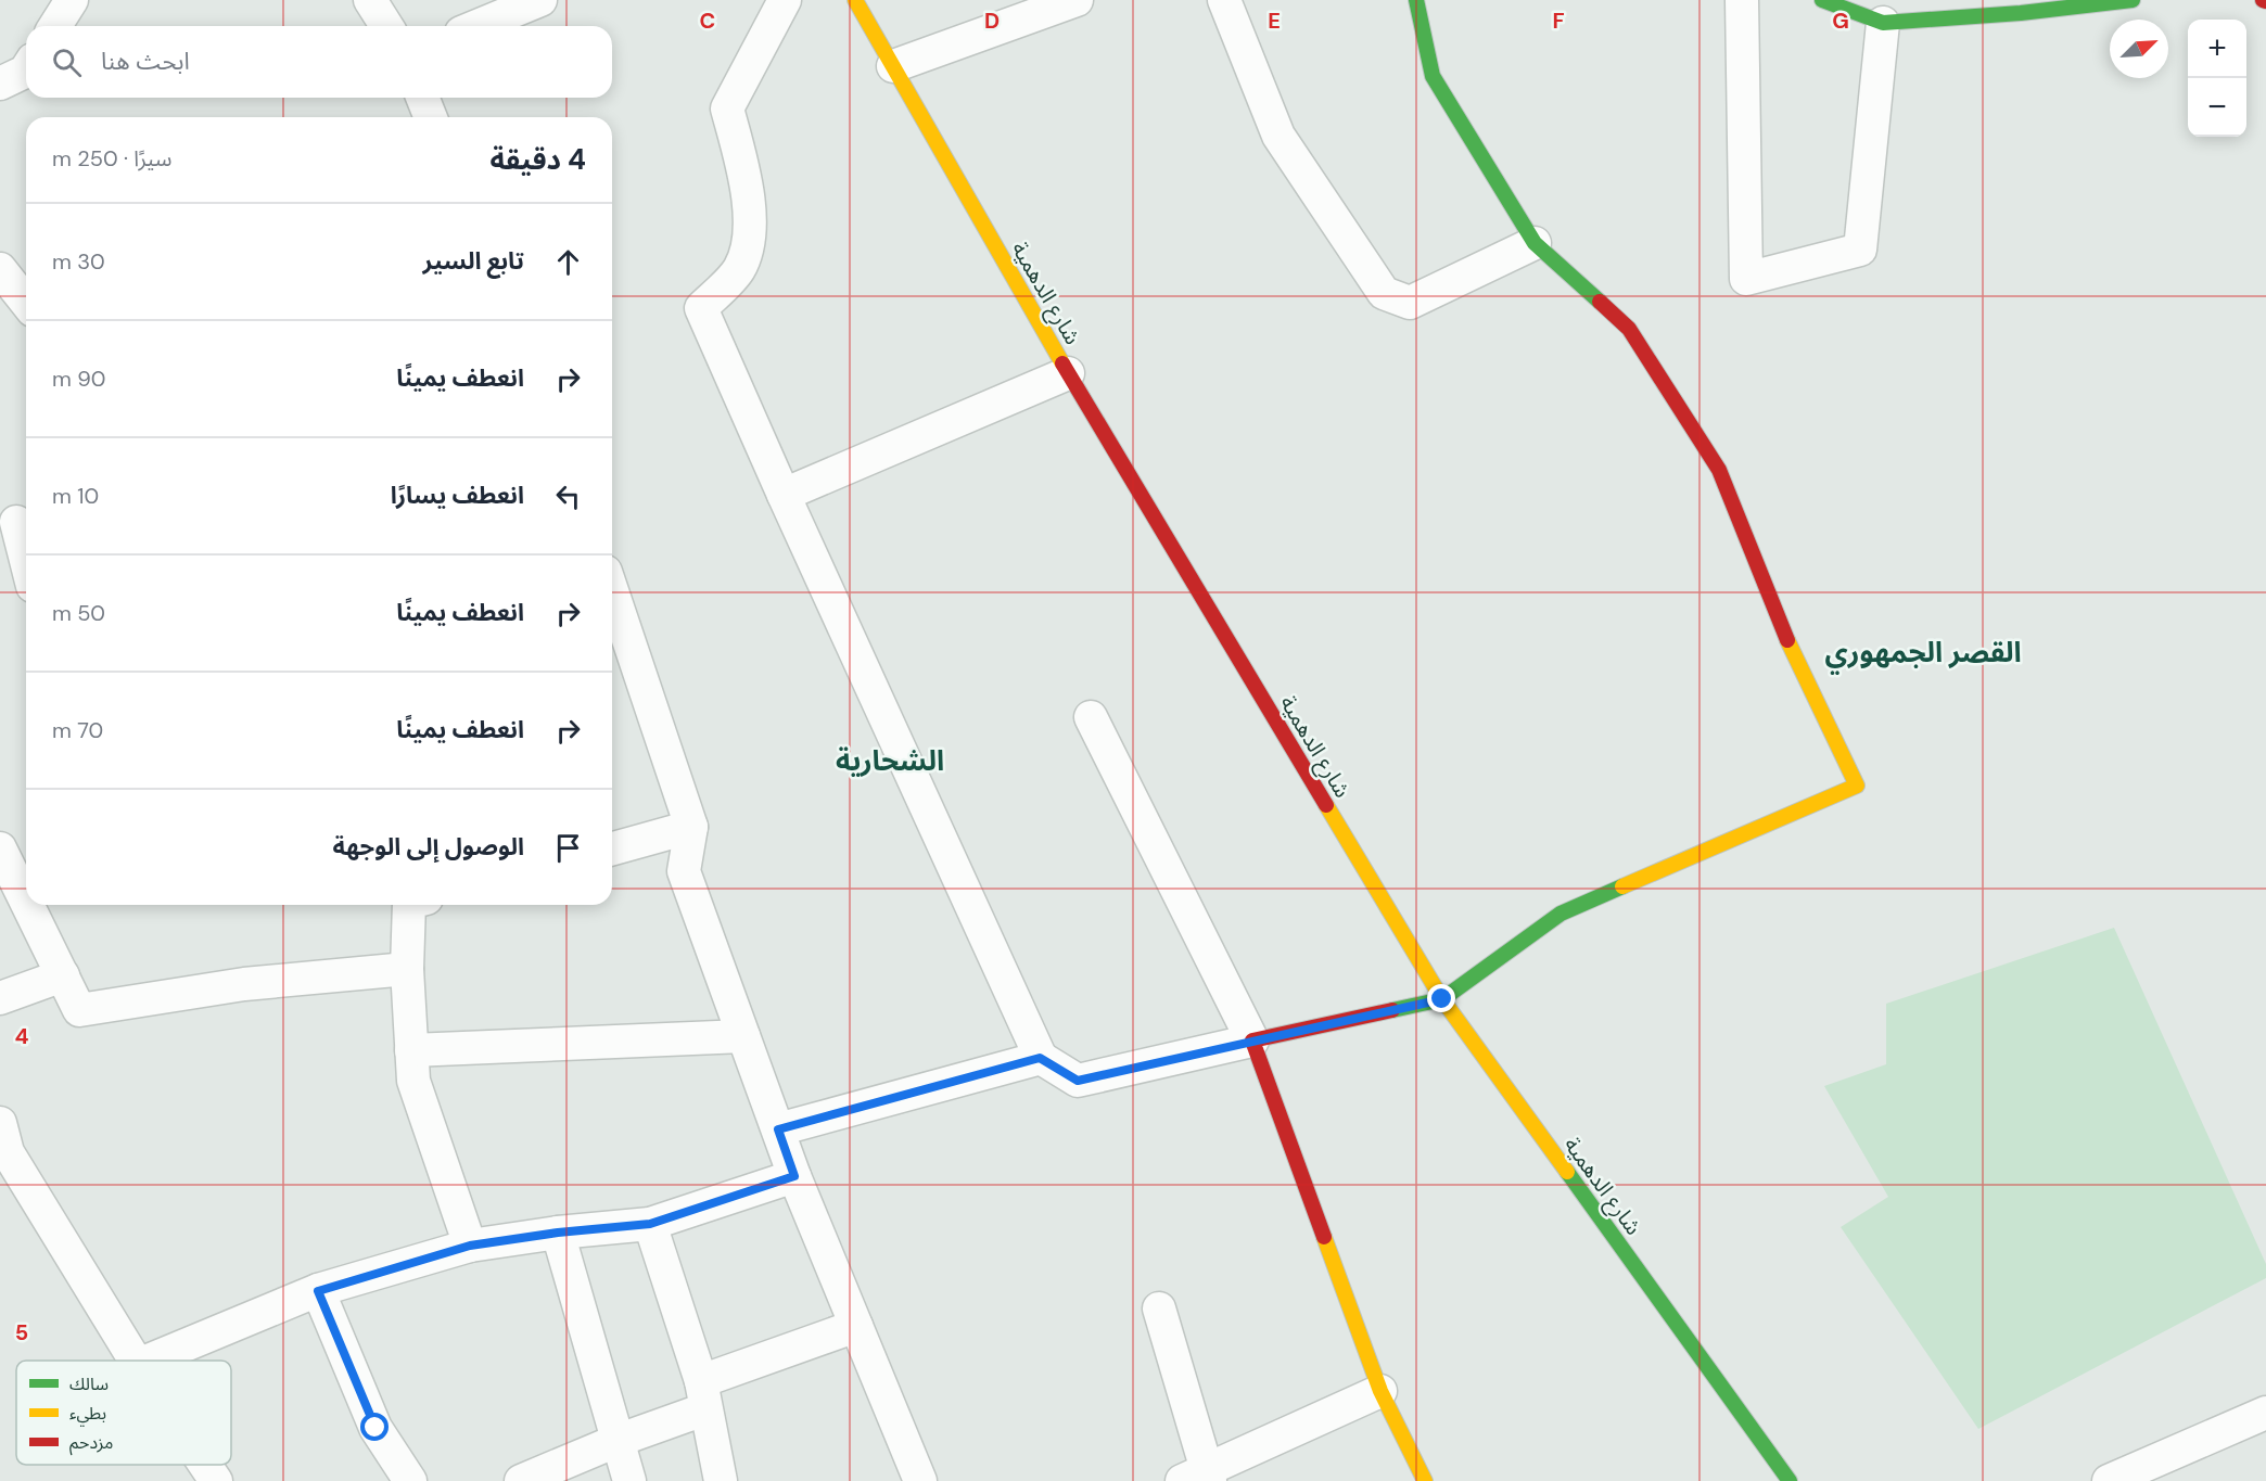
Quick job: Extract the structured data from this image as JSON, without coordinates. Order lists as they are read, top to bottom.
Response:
{
  "streets": {
    "street": ["شارع الدهمية"]
  },
  "districts": ["القصر الجمهوري", "الشحارية"],
  "legend": ["سالك", "بطيء", "مزدحم"],
  "north": "top right",
  "page": {
    "map_buttons": ["+", "−"],
    "search": "ابحث هنا",
    "heading": ["4 دقيقة", "سيرًا · 250 m"],
    "list": [
      ["تابع السير", "30 m"],
      ["انعطف يمينًا", "90 m"],
      ["انعطف يسارًا", "10 m"],
      ["انعطف يمينًا", "50 m"],
      ["انعطف يمينًا", "70 m"],
      "الوصول إلى الوجهة"
    ]
  },
  "grid": {
    "columns": [
      "C",
      "D",
      "E",
      "F",
      "G"
    ],
    "rows": ["4", "5"]
  }
}
